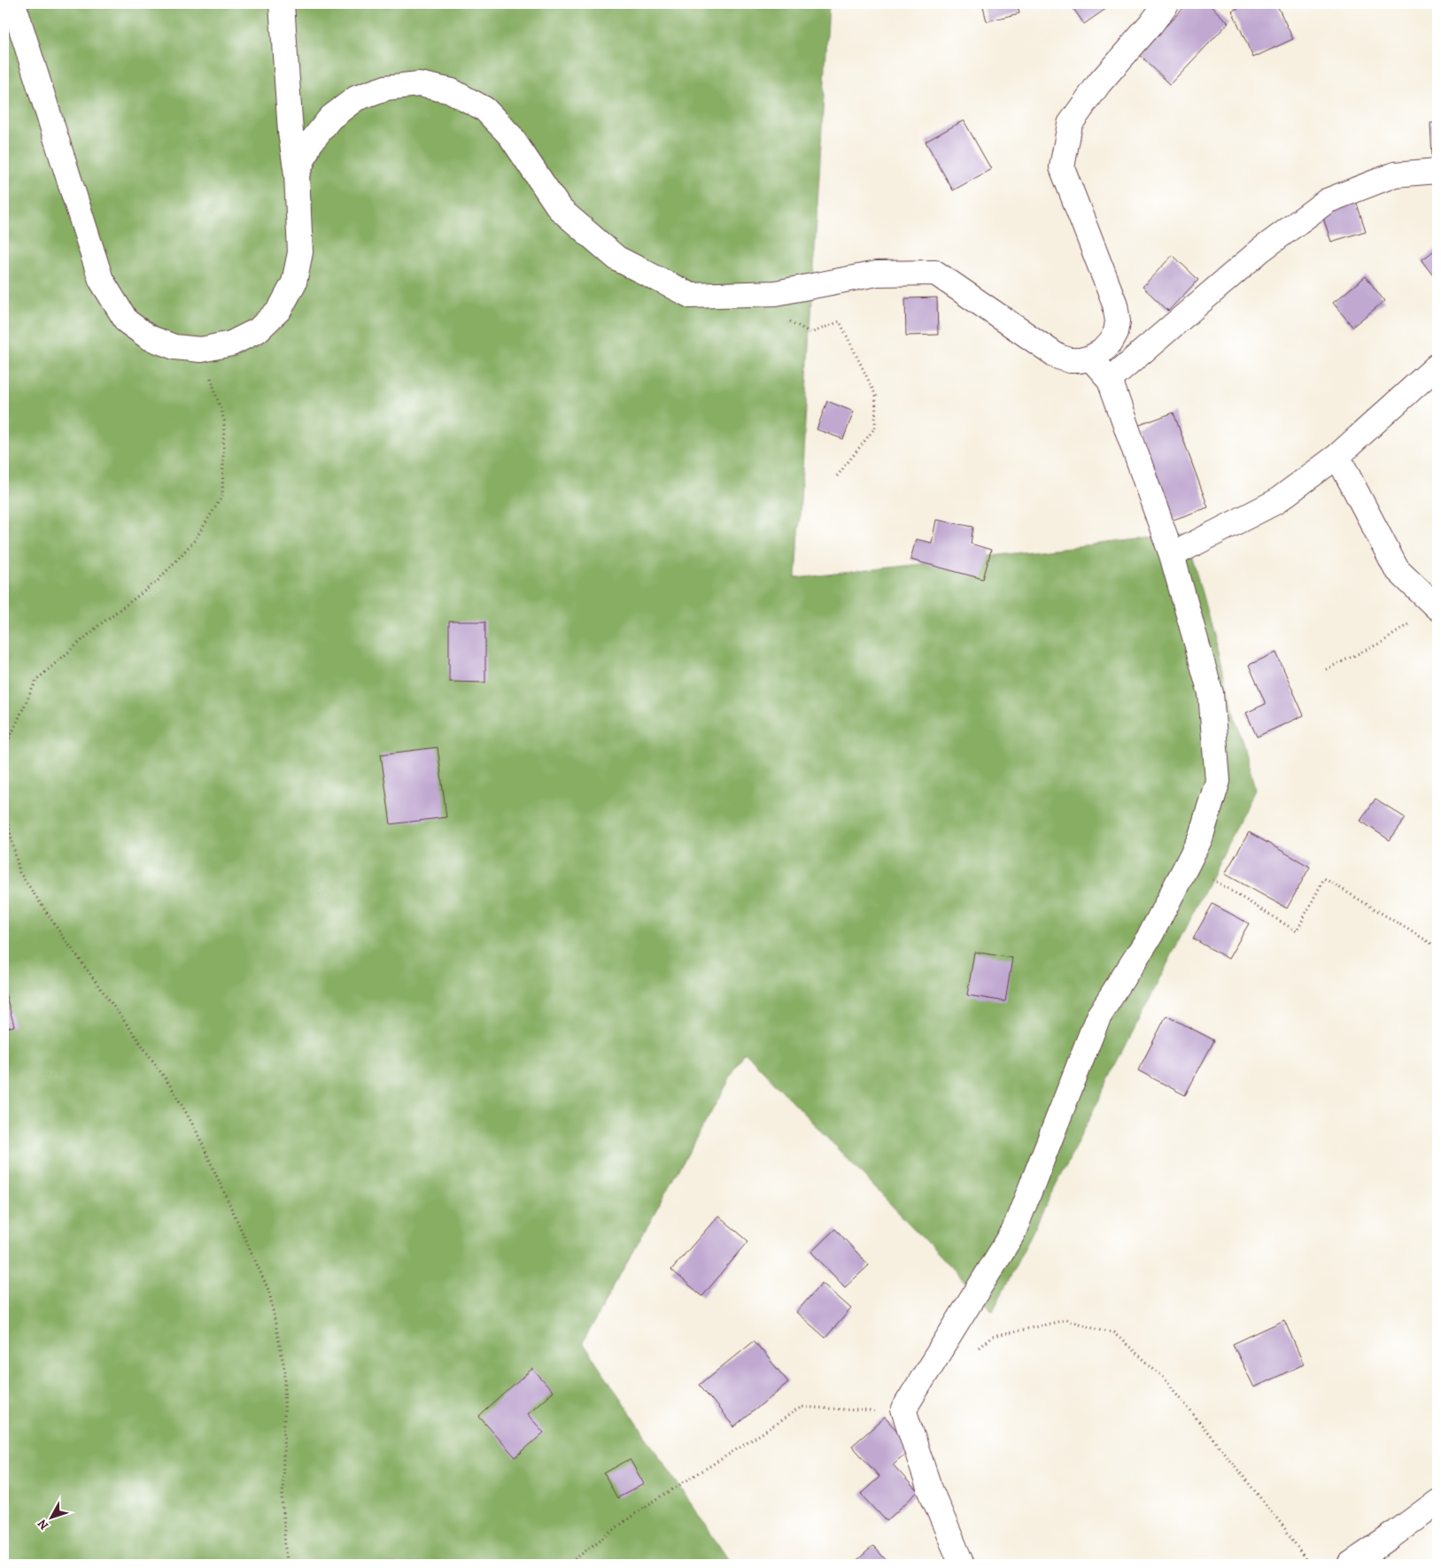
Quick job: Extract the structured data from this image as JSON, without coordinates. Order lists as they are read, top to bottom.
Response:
{
  "north": "bottom left"
}
